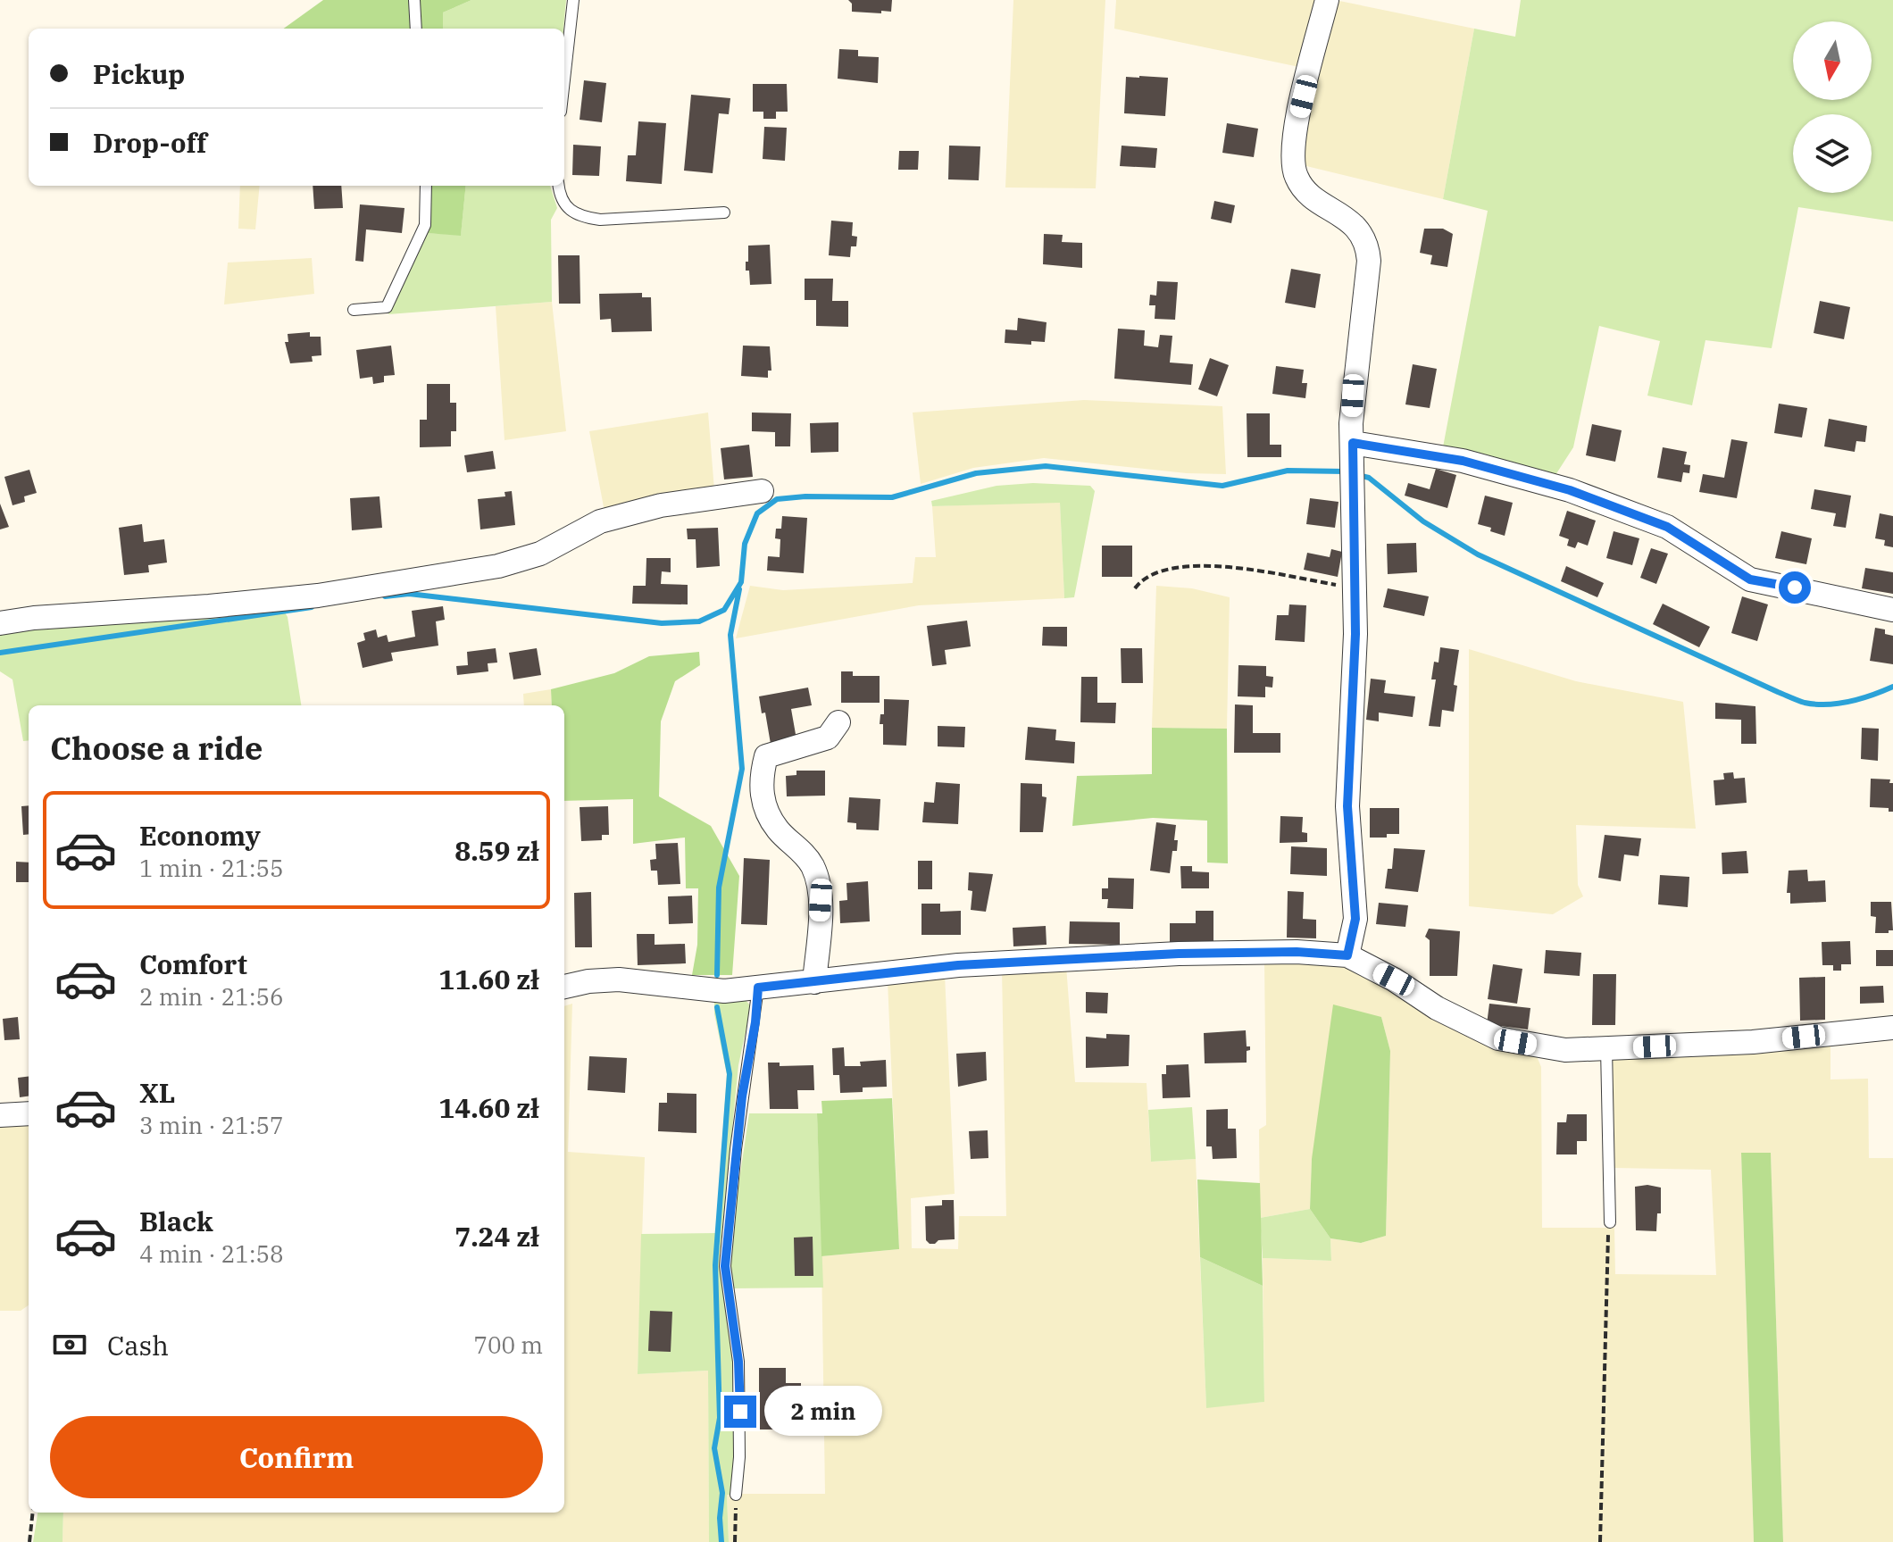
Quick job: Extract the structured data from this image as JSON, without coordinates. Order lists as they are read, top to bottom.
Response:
{
  "north": "bottom",
  "page": {
    "banner": ["Pickup", "Drop-off"],
    "heading": "Choose a ride",
    "list": [
      {
        "name": "Economy",
        "note": "1 min · 21:55",
        "value": "8.59 zł"
      },
      {
        "name": "Comfort",
        "note": "2 min · 21:56",
        "value": "11.60 zł"
      },
      {
        "name": "XL",
        "note": "3 min · 21:57",
        "value": "14.60 zł"
      },
      {
        "name": "Black",
        "note": "4 min · 21:58",
        "value": "7.24 zł"
      }
    ],
    "pay": ["Cash", "700 m"],
    "bubble": "2 min",
    "buttons": "Confirm"
  }
}
